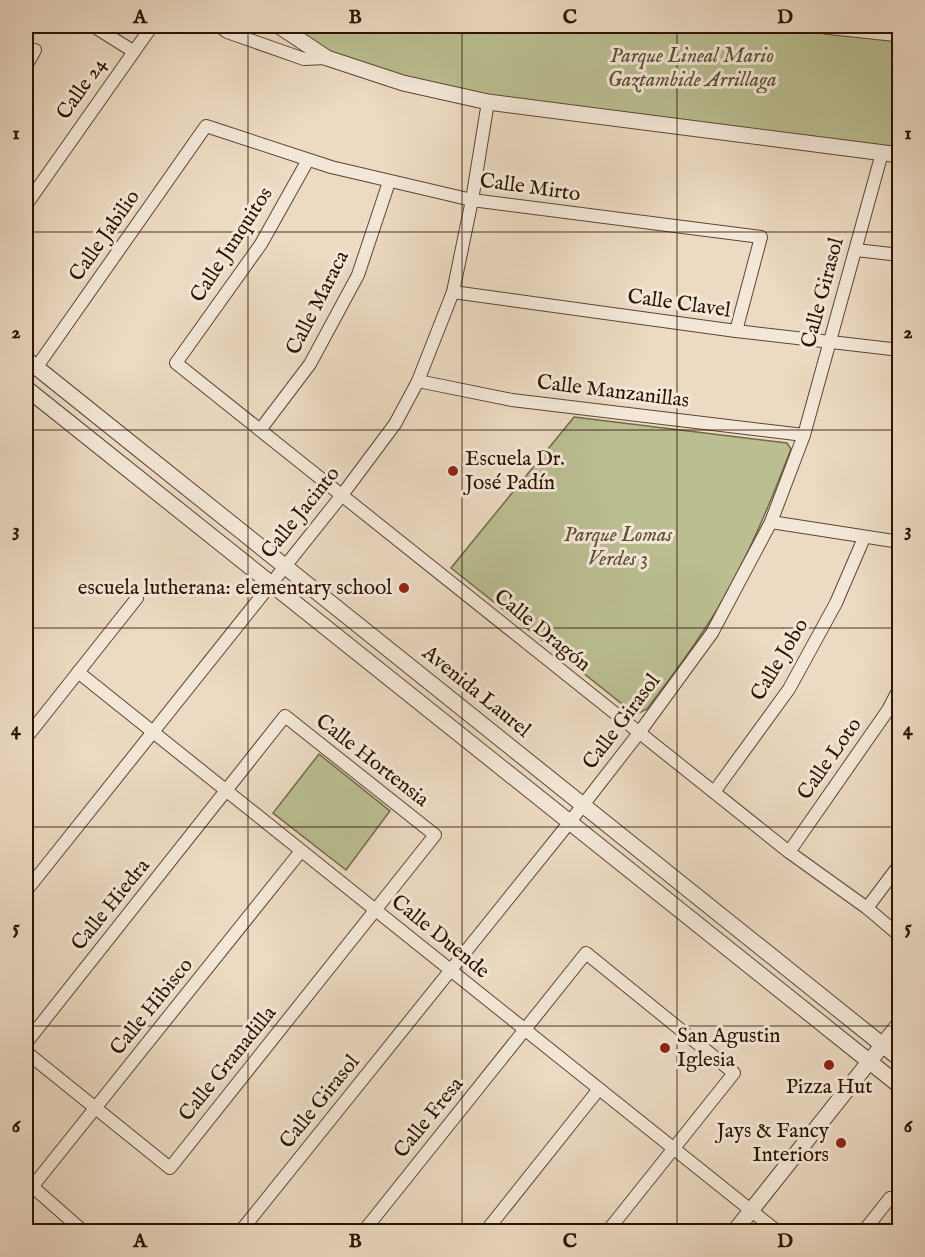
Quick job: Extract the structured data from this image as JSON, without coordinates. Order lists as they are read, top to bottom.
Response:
{
  "streets": {
    "street": [
      "Calle 24",
      "Calle Mirto",
      "Calle Jabilio",
      "Calle Junquitos",
      "Calle Girasol",
      "Calle Maraca",
      "Calle Clavel",
      "Calle Manzanillas",
      "Calle Jacinto",
      "Calle Dragón",
      "Calle Jobo",
      "Avenida Laurel",
      "Calle Loto",
      "Calle Hortensia",
      "Calle Hiedra",
      "Calle Duende",
      "Calle Hibisco",
      "Calle Granadilla",
      "Calle Fresa"
    ]
  },
  "crossings": [
    ["Calle Mirto", "Calle Jabilio"],
    ["Calle Mirto", "Calle Junquitos"],
    ["Calle Mirto", "Calle Maraca"],
    ["Calle Mirto", "Calle Clavel"],
    ["Calle Mirto", "Calle Jacinto"],
    ["Calle Jabilio", "Avenida Laurel"],
    ["Calle Junquitos", "Calle Dragón"],
    ["Calle Girasol", "Calle Clavel"],
    ["Calle Girasol", "Calle Manzanillas"],
    ["Calle Girasol", "Calle Dragón"],
    ["Calle Girasol", "Avenida Laurel"],
    ["Calle Girasol", "Calle Duende"],
    ["Calle Maraca", "Calle Dragón"],
    ["Calle Clavel", "Calle Jacinto"],
    ["Calle Manzanillas", "Calle Jacinto"],
    ["Calle Jacinto", "Calle Dragón"],
    ["Calle Jacinto", "Avenida Laurel"],
    ["Calle Jacinto", "Calle Duende"],
    ["Calle Dragón", "Calle Jobo"],
    ["Calle Dragón", "Calle Loto"],
    ["Calle Hortensia", "Calle Hiedra"],
    ["Calle Hortensia", "Calle Duende"],
    ["Calle Hortensia", "Calle Granadilla"],
    ["Calle Hiedra", "Calle Duende"],
    ["Calle Duende", "Calle Hibisco"],
    ["Calle Duende", "Calle Granadilla"],
    ["Calle Duende", "Calle Fresa"],
    ["Calle Hibisco", "Calle Granadilla"]
  ],
  "parks": ["Parque Lineal Mario Gaztambide Arrillaga", "Parque Lomas Verdes 3"],
  "places": [
    "Escuela Dr. José Padín",
    "escuela lutherana: elementary school",
    "San Agustin Iglesia",
    "Pizza Hut",
    "Jays & Fancy Interiors"
  ],
  "grid": {
    "columns": [
      "A",
      "B",
      "C",
      "D"
    ],
    "rows": [
      "1",
      "2",
      "3",
      "4",
      "5",
      "6"
    ]
  }
}
